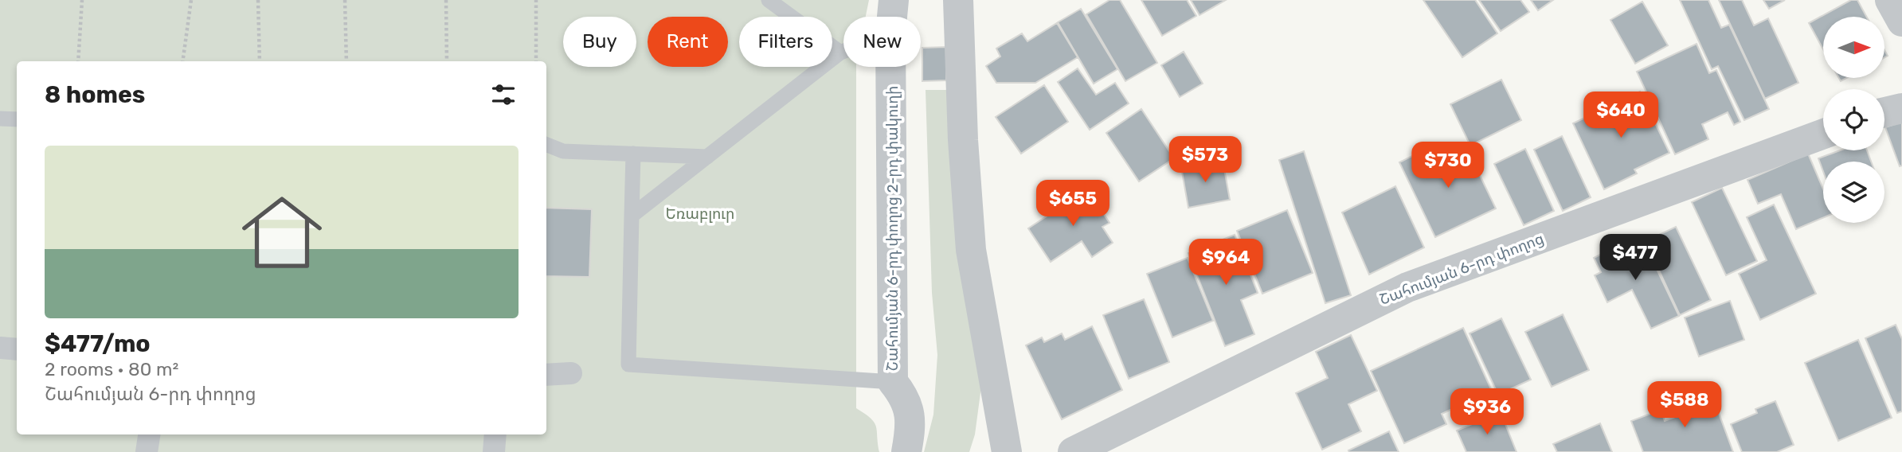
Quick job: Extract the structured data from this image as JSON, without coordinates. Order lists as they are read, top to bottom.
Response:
{
  "streets": {
    "street": ["Շահումյան 6-րդ փողոց 2-րդ փակուղի", "Շահումյան 6-րդ փողոց"]
  },
  "parks": ["Եռաբլուր"],
  "north": "right",
  "page": {
    "chip": [
      "Buy",
      "Rent",
      "Filters",
      "New"
    ],
    "heading": "8 homes",
    "price": [
      "$640",
      "$573",
      "$730",
      "$655",
      "$477",
      "$964",
      "$588",
      "$936"
    ],
    "list": [
      {
        "name": "$477/mo",
        "note": "2 rooms · 80 m² · Շահումյան 6-րդ փողոց"
      }
    ]
  }
}
